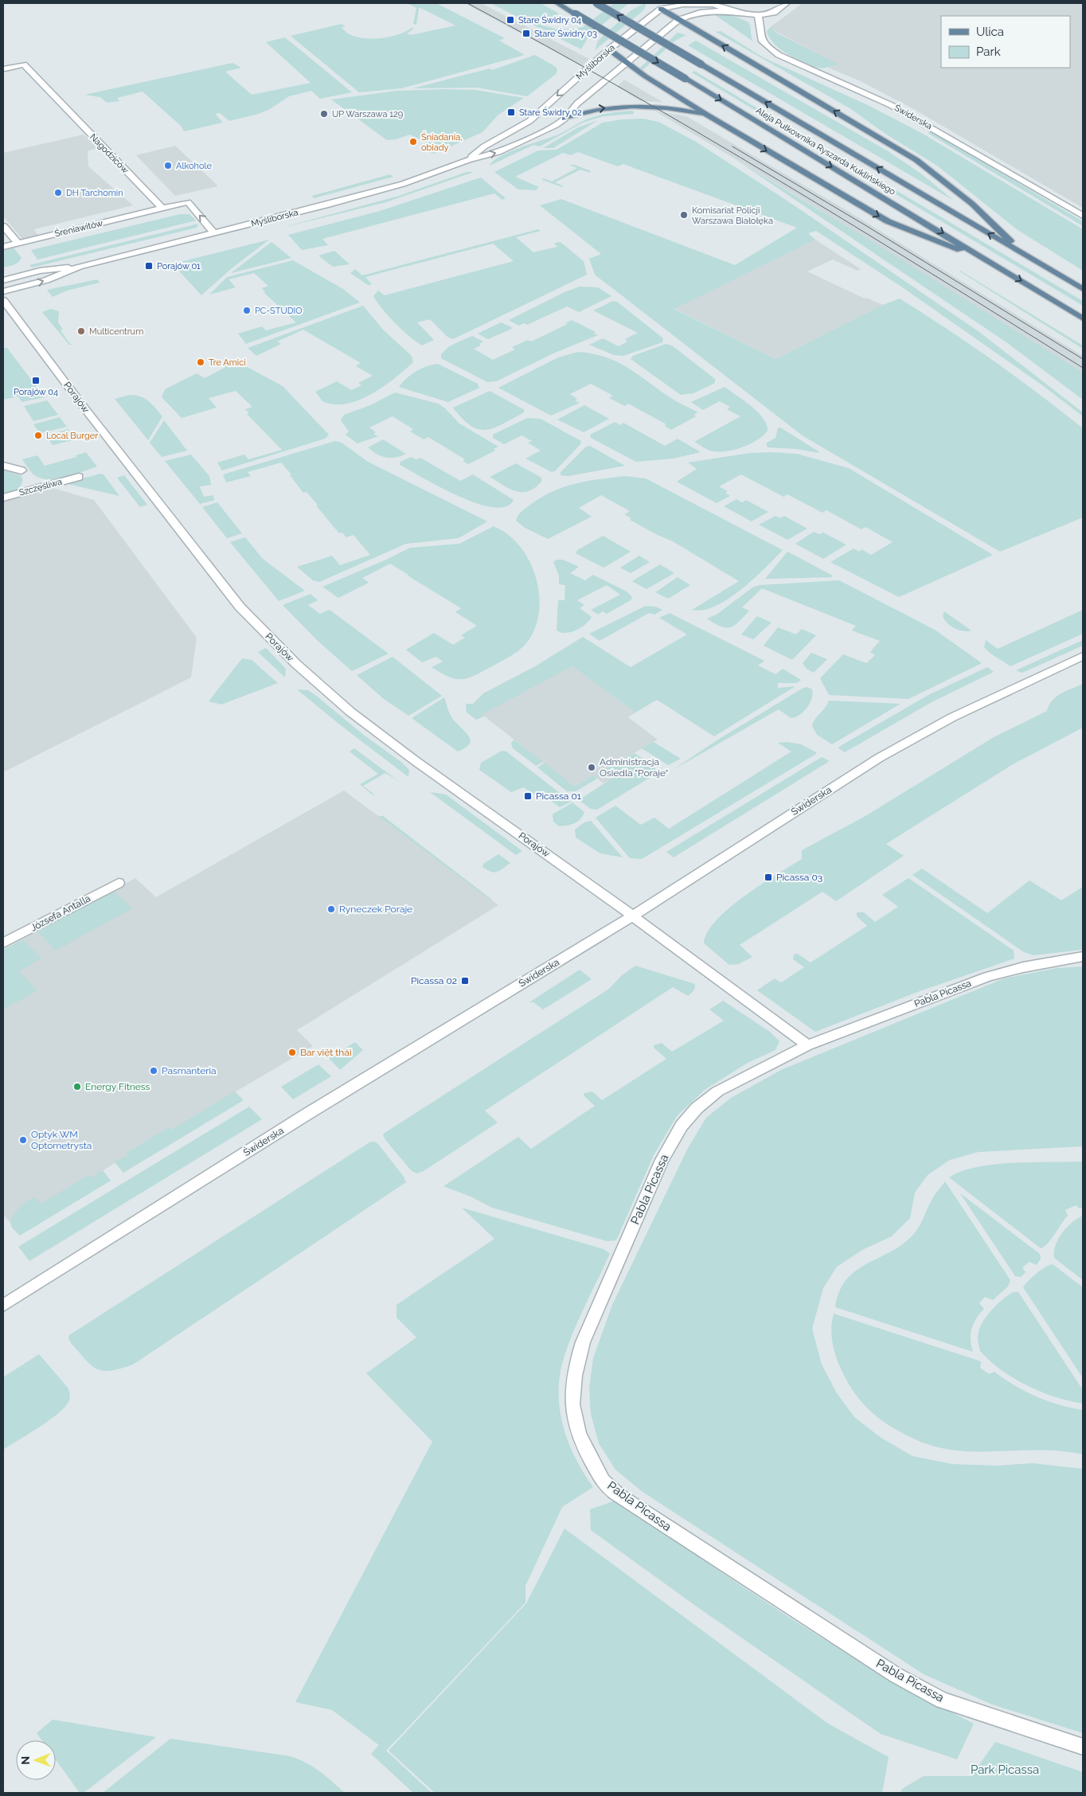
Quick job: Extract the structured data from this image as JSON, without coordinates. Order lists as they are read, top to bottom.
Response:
{
  "streets": {
    "main road": ["Aleja Pułkownika Ryszarda Kuklińskiego"],
    "street": [
      "Myśliborska",
      "Świderska",
      "Nagodziców",
      "Śreniawitów",
      "Porajów",
      "Szczęśliwa",
      "Józsefa Antalla",
      "Pabla Picassa"
    ]
  },
  "crossings": [
    ["Myśliborska", "Świderska"],
    ["Świderska", "Porajów"],
    ["Nagodziców", "Śreniawitów"]
  ],
  "parks": ["Park Picassa"],
  "places": {
    "transit": [
      "Stare Świdry 04",
      "Stare Świdry 03",
      "Stare Świdry 02",
      "Porajów 01",
      "Porajów 04",
      "Picassa 01",
      "Picassa 03",
      "Picassa 02"
    ],
    "other": [
      "UP Warszawa 129",
      "Śniadania, obiady",
      "Alkohole",
      "DH Tarchomin",
      "Komisariat Policji Warszawa Białołęka",
      "PC-STUDIO",
      "Multicentrum",
      "Tre Amici",
      "Local Burger",
      "Administracja Osiedla \"Poraje\"",
      "Ryneczek Poraje",
      "Bar việt thái",
      "Pasmanteria",
      "Energy Fitness",
      "Optyk WM Optometrysta"
    ]
  },
  "legend": ["Ulica", "Park"],
  "north": "left"
}
